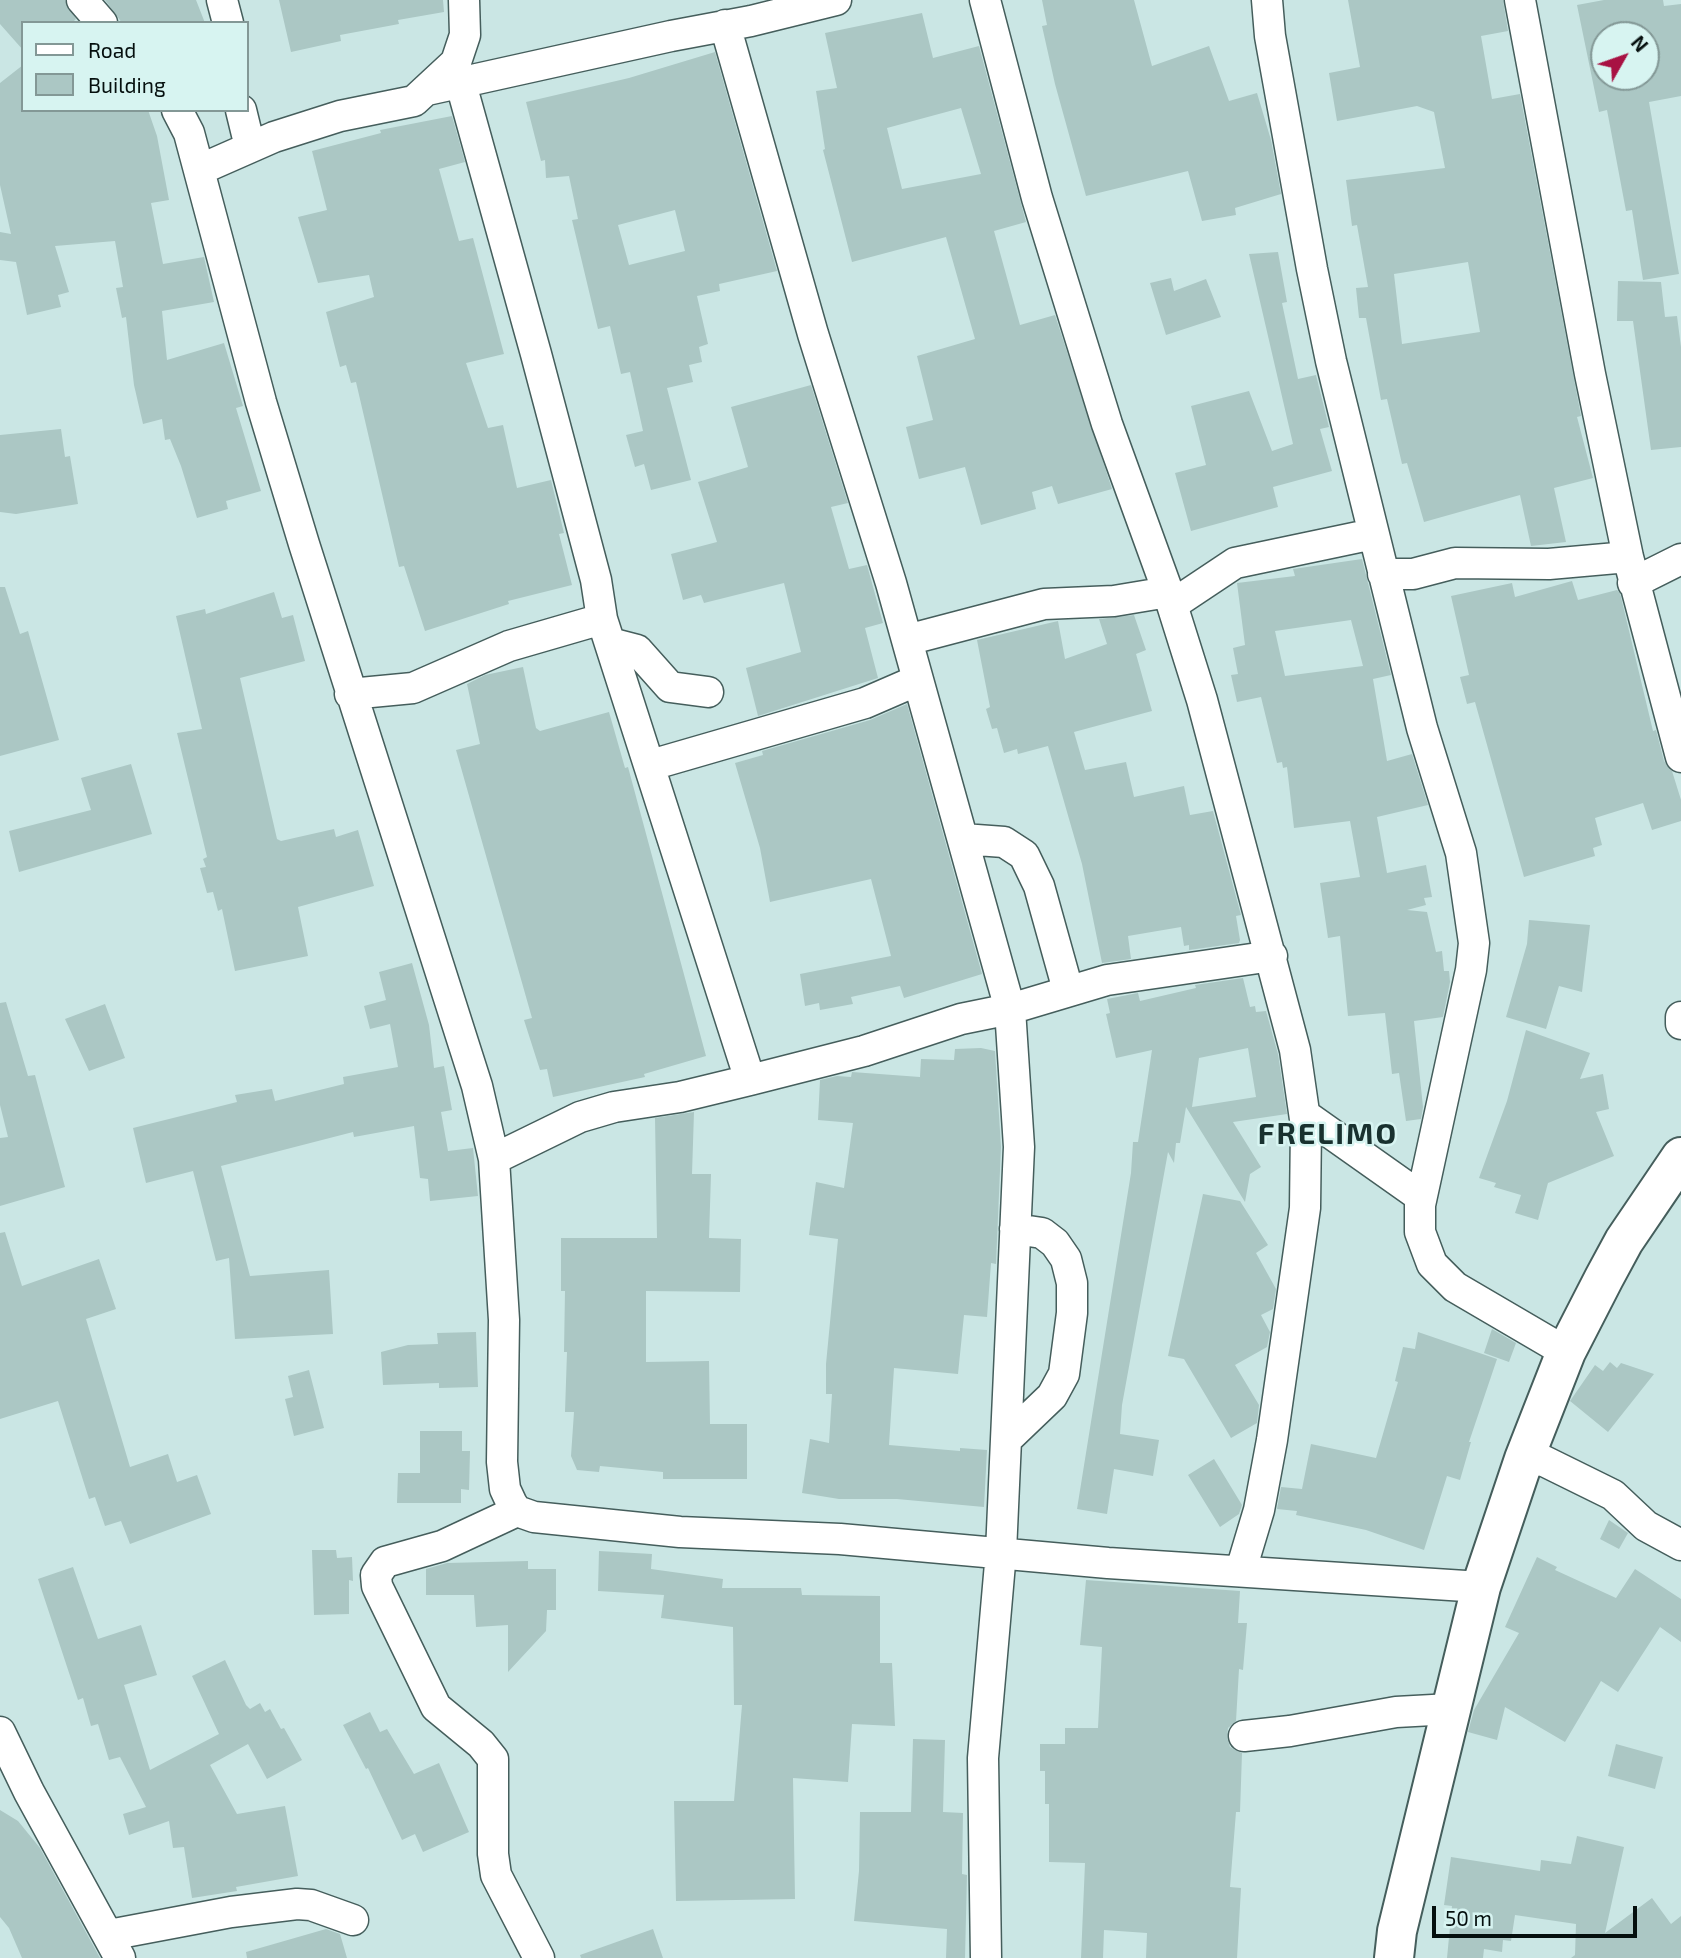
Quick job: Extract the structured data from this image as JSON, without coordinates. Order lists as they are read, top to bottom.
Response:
{
  "districts": ["FRELIMO"],
  "legend": ["Road", "Building"],
  "scale_bar": "50 m",
  "north": "top right"
}
